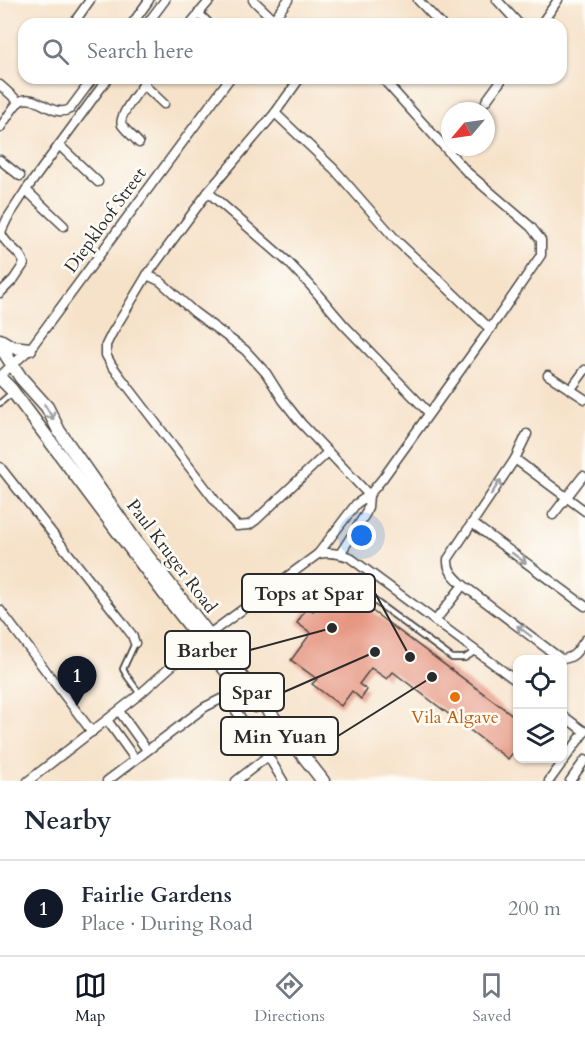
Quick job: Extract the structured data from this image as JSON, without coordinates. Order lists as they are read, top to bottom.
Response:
{
  "streets": {
    "street": ["Diepkloof Street", "Paul Kruger Road"]
  },
  "crossings": [
    ["Diepkloof Street", "Paul Kruger Road"]
  ],
  "places": [
    "Barber",
    "Spar",
    "Tops at Spar",
    "Min Yuan",
    "Vila Algave"
  ],
  "north": "bottom left",
  "page": {
    "search": "Search here",
    "pins": "1",
    "heading": "Nearby",
    "list": [
      {
        "mark": "1",
        "name": "Fairlie Gardens",
        "note": "Place · During Road",
        "value": "200 m"
      }
    ],
    "nav": ["Map", "Directions", "Saved"]
  }
}
